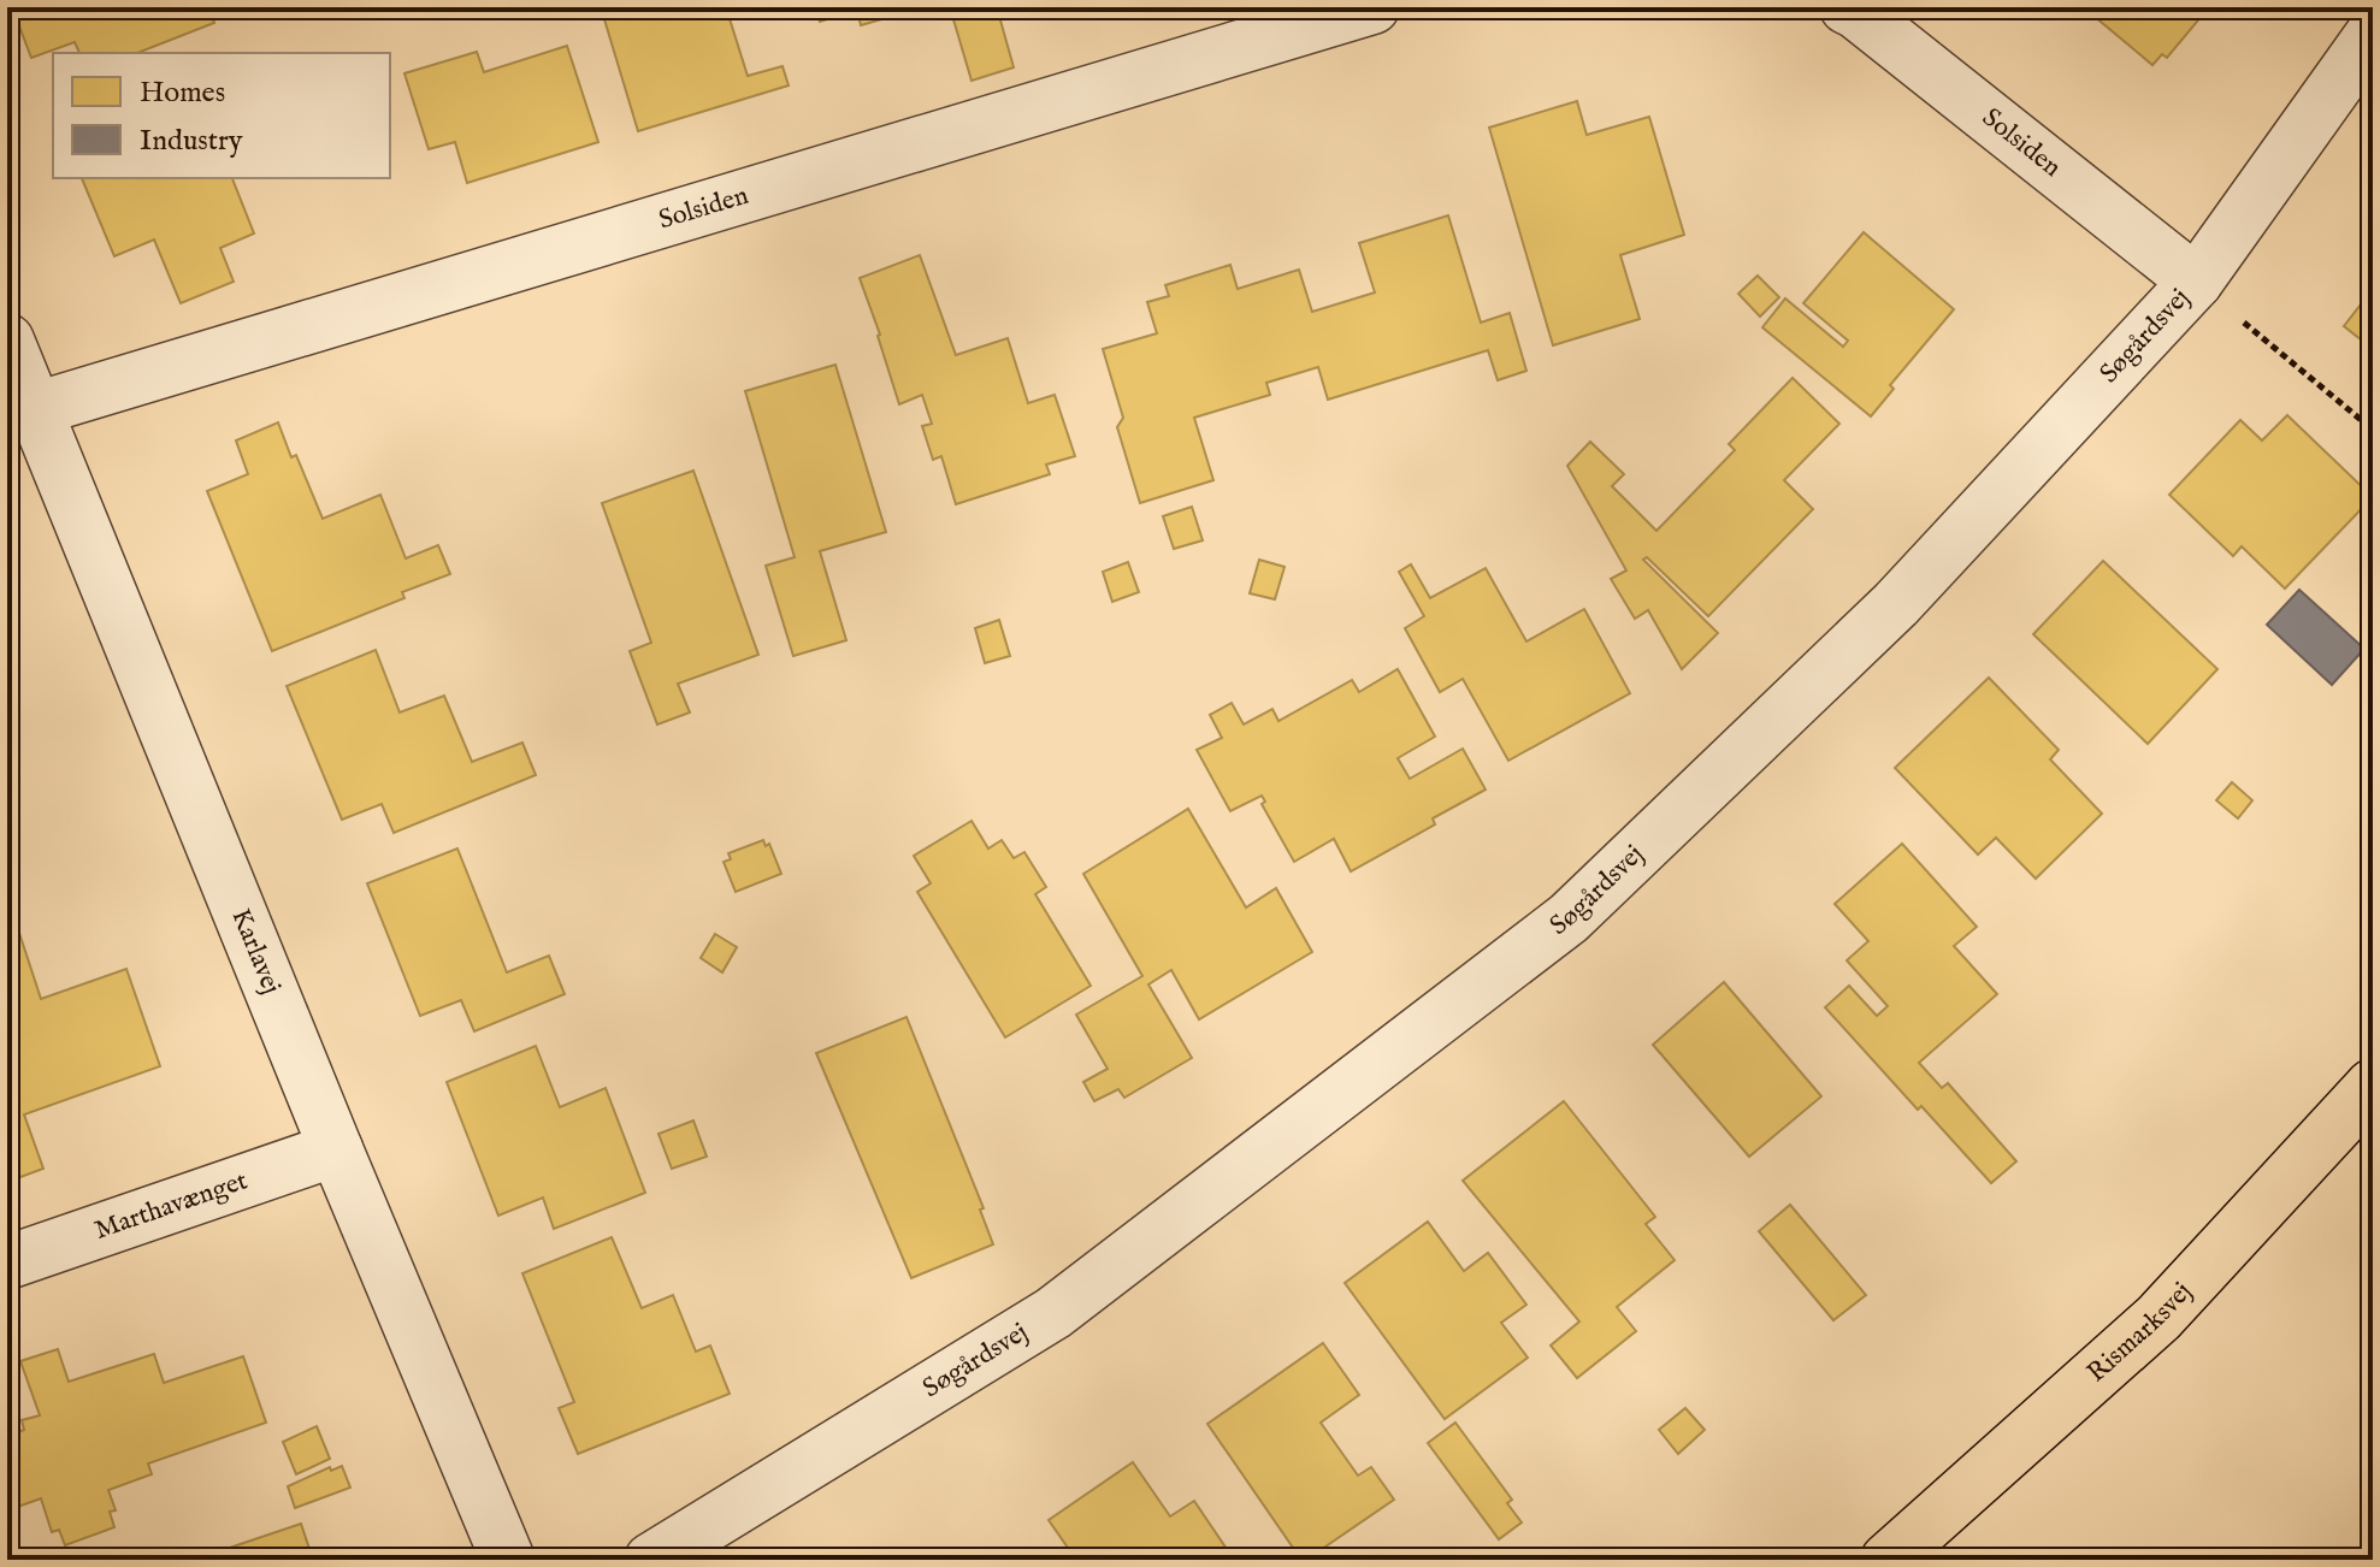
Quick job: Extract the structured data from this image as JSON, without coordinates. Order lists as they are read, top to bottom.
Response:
{
  "streets": {
    "main road": ["Rismarksvej"],
    "street": [
      "Solsiden",
      "Søgårdsvej",
      "Karlavej",
      "Marthavænget"
    ]
  },
  "crossings": [
    ["Solsiden", "Søgårdsvej"],
    ["Solsiden", "Karlavej"],
    ["Karlavej", "Marthavænget"]
  ],
  "legend": ["Homes", "Industry"]
}
